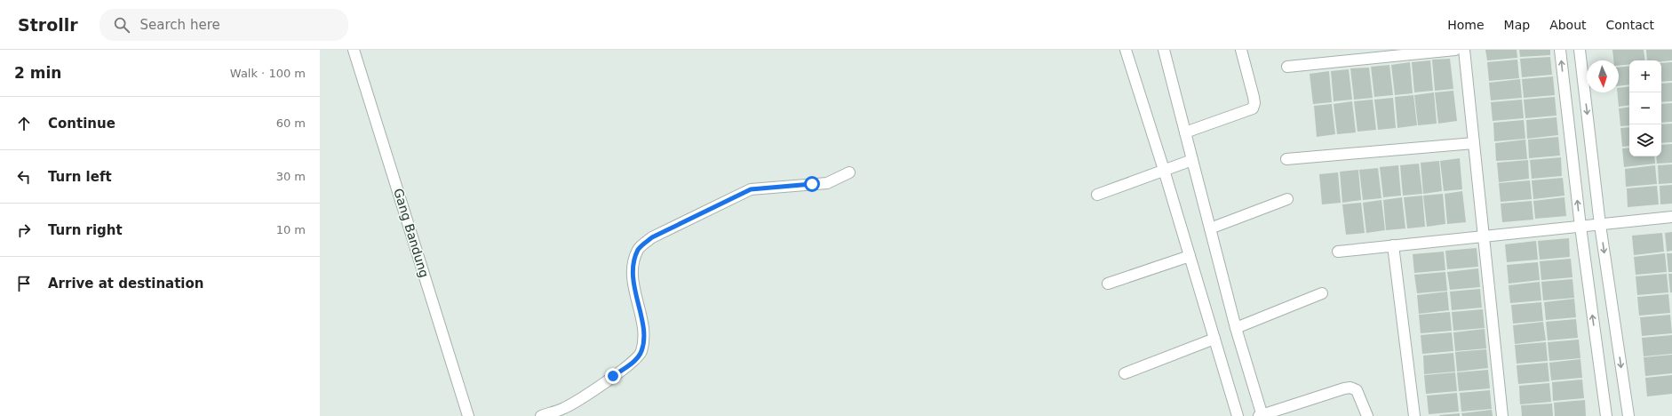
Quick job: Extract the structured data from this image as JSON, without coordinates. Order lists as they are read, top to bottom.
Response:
{
  "streets": {
    "street": ["Gang Bandung"]
  },
  "north": "bottom",
  "page": {
    "header": "Strollr",
    "search": "Search here",
    "nav": [
      "Home",
      "Map",
      "About",
      "Contact"
    ],
    "heading": ["2 min", "Walk · 100 m"],
    "map_buttons": ["+", "−"],
    "list": [
      ["Continue", "60 m"],
      ["Turn left", "30 m"],
      ["Turn right", "10 m"],
      "Arrive at destination"
    ]
  }
}
